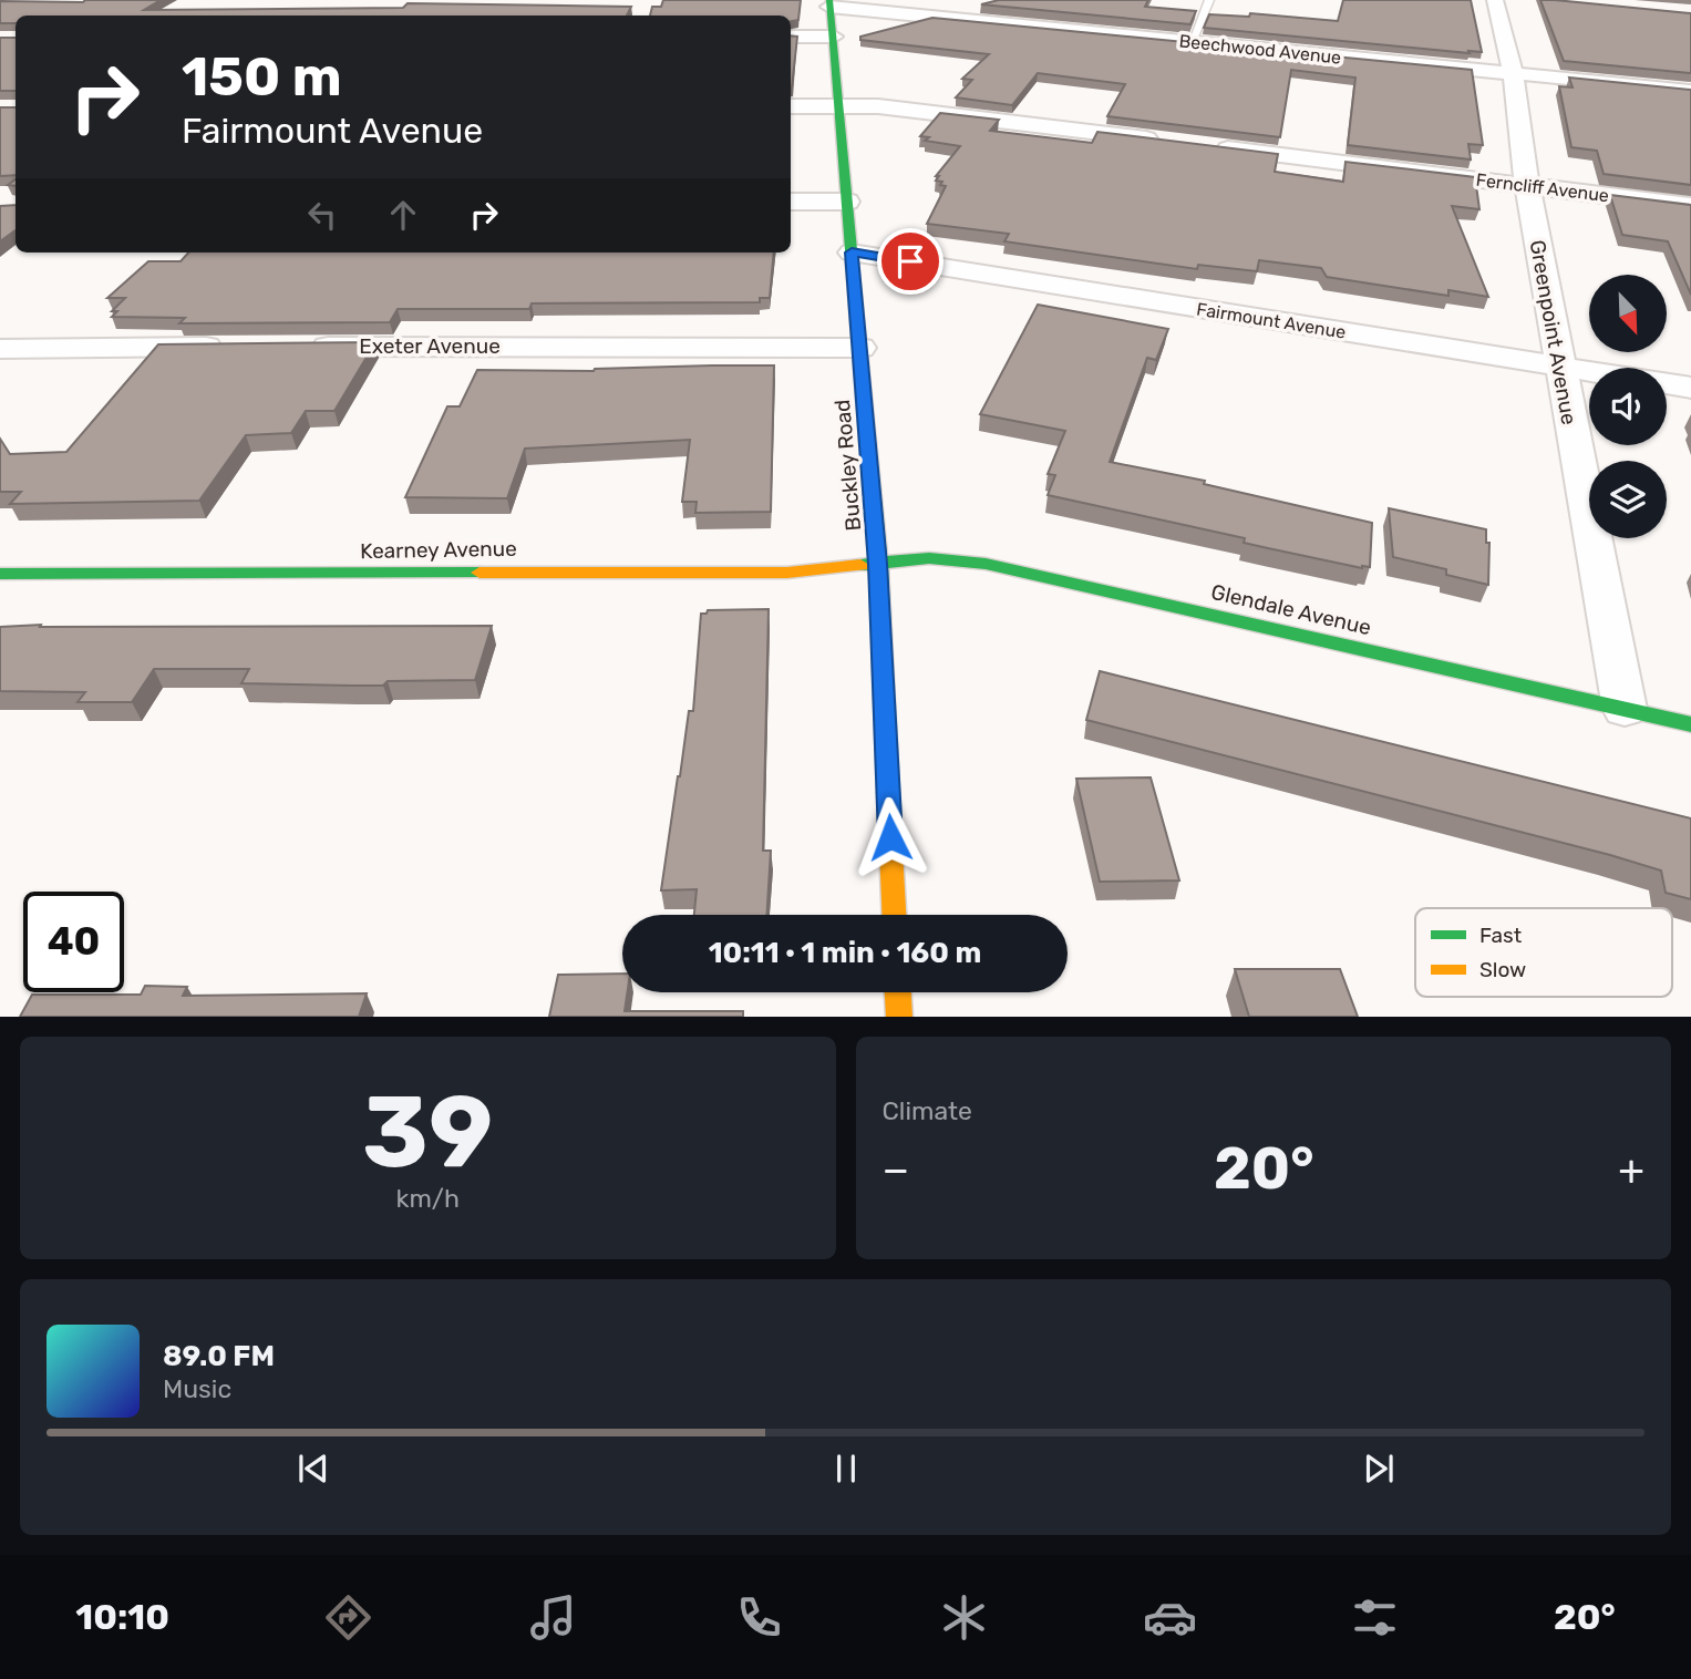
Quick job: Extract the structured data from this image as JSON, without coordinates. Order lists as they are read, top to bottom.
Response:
{
  "streets": {
    "street": [
      "Beechwood Avenue",
      "Ferncliff Avenue",
      "Fairmount Avenue",
      "Greenpoint Avenue",
      "Exeter Avenue",
      "Buckley Road",
      "Kearney Avenue",
      "Glendale Avenue"
    ]
  },
  "crossings": [
    ["Beechwood Avenue", "Greenpoint Avenue"],
    ["Beechwood Avenue", "Buckley Road"],
    ["Ferncliff Avenue", "Greenpoint Avenue"],
    ["Fairmount Avenue", "Greenpoint Avenue"],
    ["Fairmount Avenue", "Buckley Road"],
    ["Greenpoint Avenue", "Glendale Avenue"],
    ["Exeter Avenue", "Buckley Road"],
    ["Buckley Road", "Kearney Avenue"],
    ["Buckley Road", "Glendale Avenue"],
    ["Kearney Avenue", "Glendale Avenue"]
  ],
  "legend": ["Fast", "Slow"],
  "north": "bottom right",
  "page": {
    "turn": ["150 m", "Fairmount Avenue"],
    "limit": "40",
    "trip": "10:11 · 1 min · 160 m",
    "tile": [
      ["39", "km/h"],
      "Climate"
    ],
    "heat": ["−", "20°", "+"],
    "song": ["89.0 FM", "Music"],
    "tabs": ["10:10", "20°"]
  }
}
